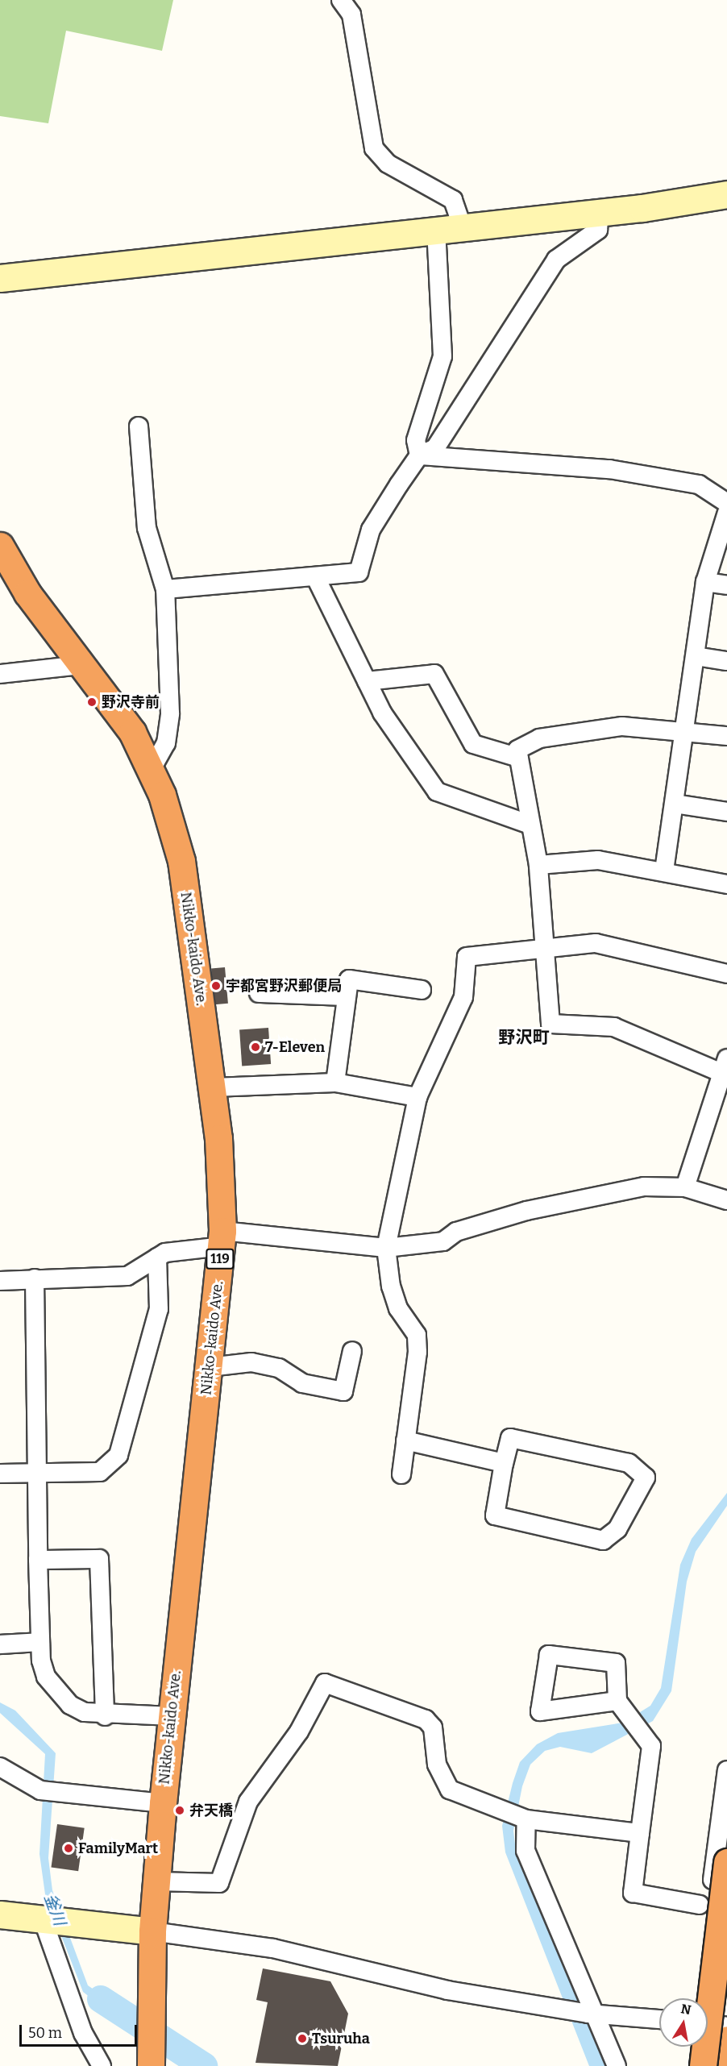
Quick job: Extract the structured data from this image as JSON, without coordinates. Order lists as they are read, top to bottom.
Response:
{
  "streets": {
    "highway": ["Nikko-kaido Ave.", "119"]
  },
  "districts": ["野沢町"],
  "water": ["釜川"],
  "places": [
    "野沢寺前",
    "宇都宮野沢郵便局",
    "7-Eleven",
    "弁天橋",
    "FamilyMart",
    "Tsuruha"
  ],
  "scale_bar": "50 m",
  "north": "top"
}
